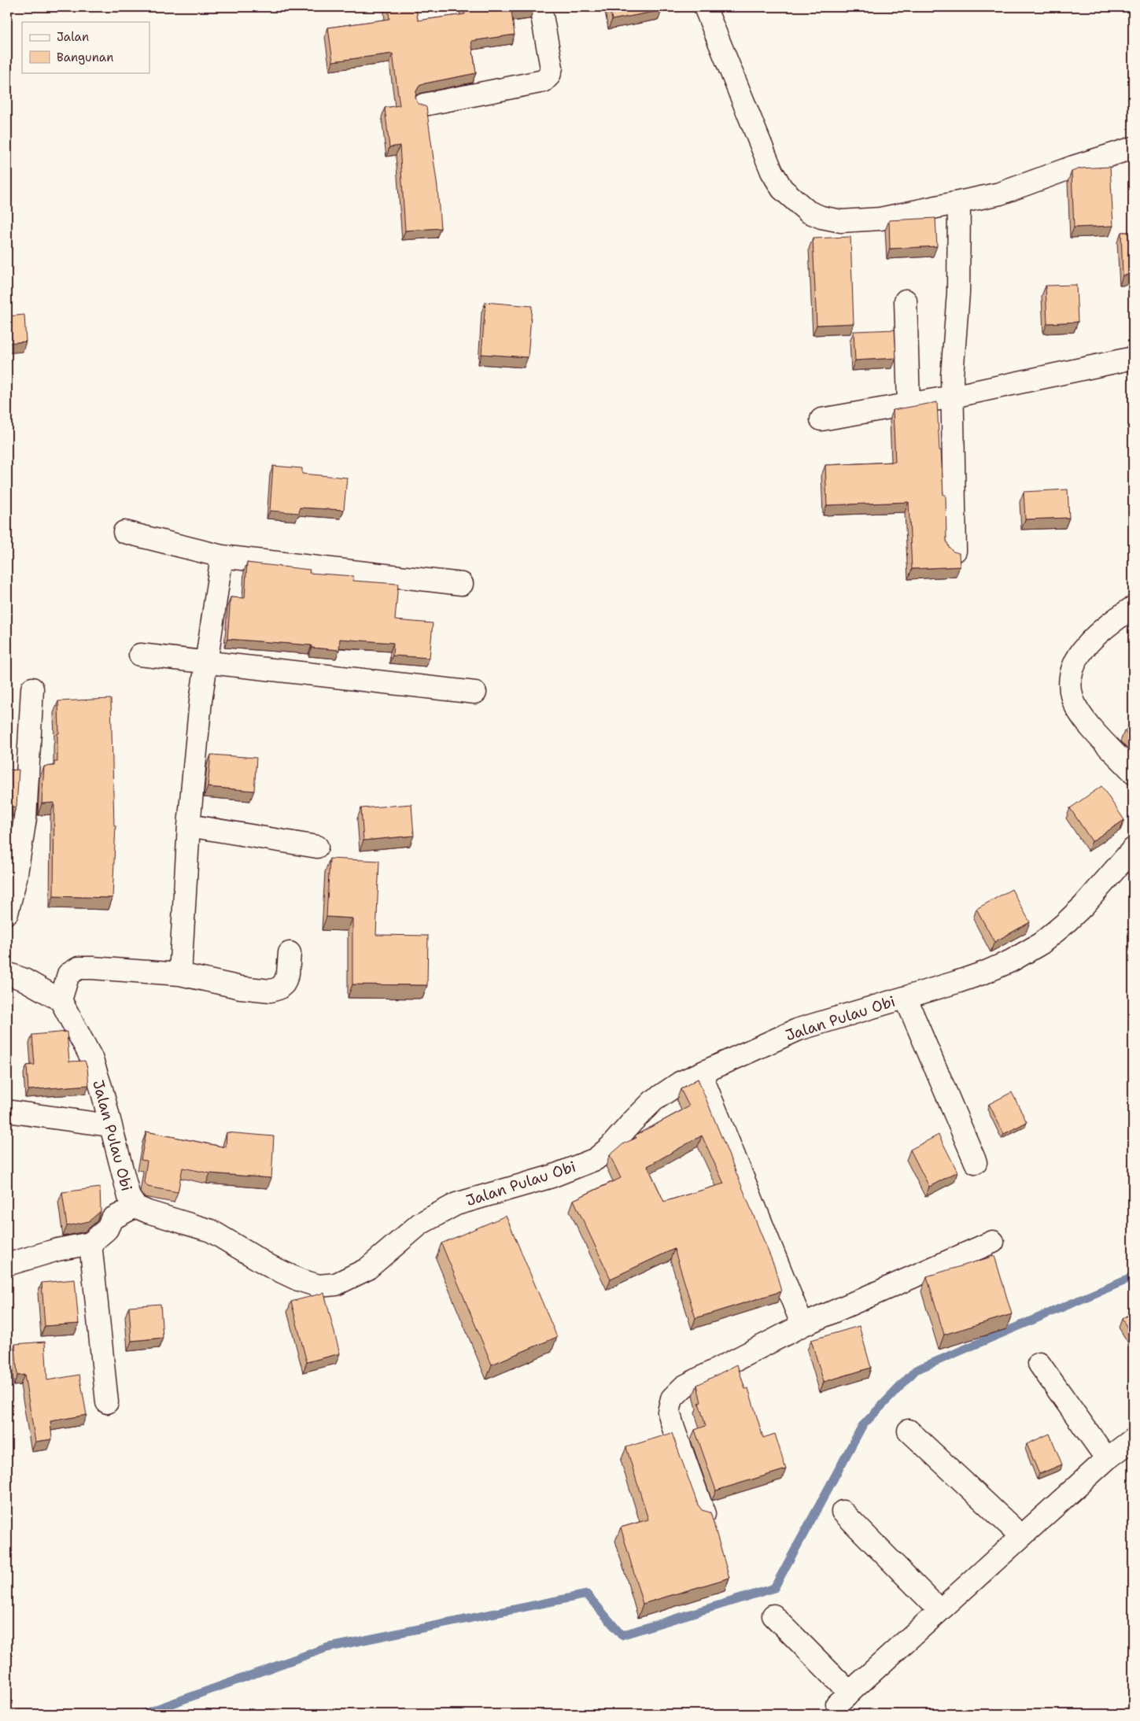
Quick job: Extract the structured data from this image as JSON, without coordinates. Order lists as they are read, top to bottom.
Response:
{
  "streets": {
    "street": ["Jalan Pulau Obi"]
  },
  "legend": ["Jalan", "Bangunan"]
}
